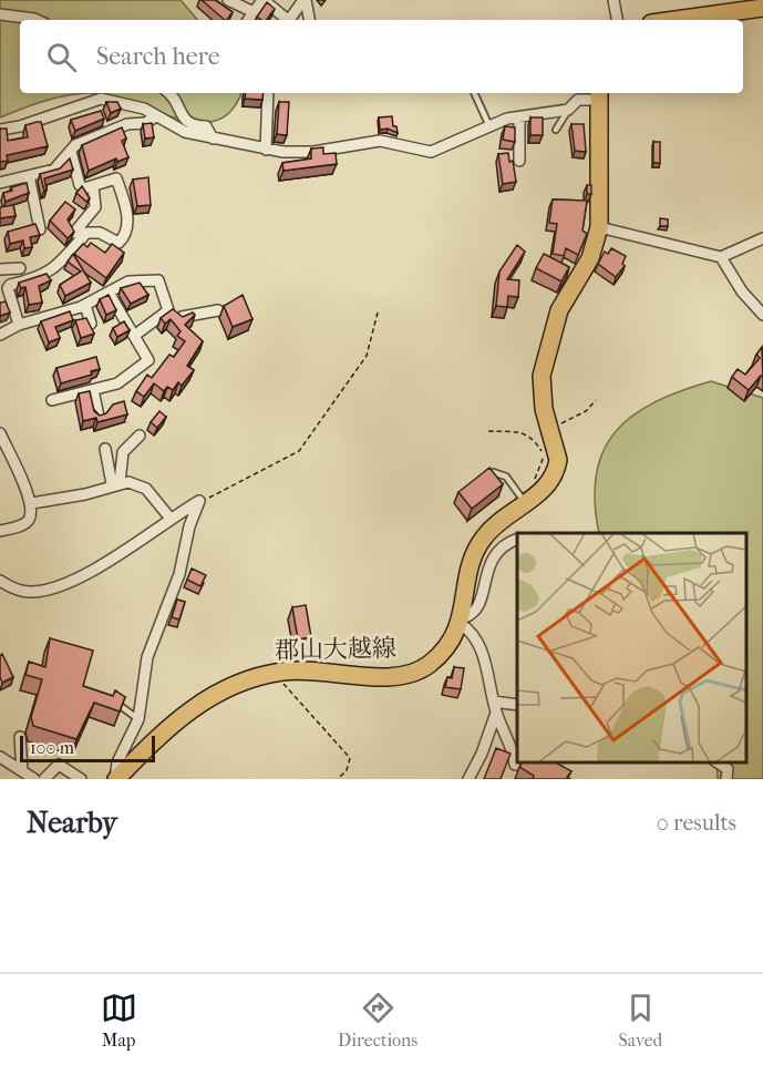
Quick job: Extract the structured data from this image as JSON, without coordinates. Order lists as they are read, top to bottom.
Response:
{
  "streets": {
    "main road": ["郡山大越線"]
  },
  "scale_bar": "100 m",
  "page": {
    "search": "Search here",
    "scale": "100 m",
    "heading": ["Nearby", "0 results"],
    "nav": ["Map", "Directions", "Saved"]
  }
}
